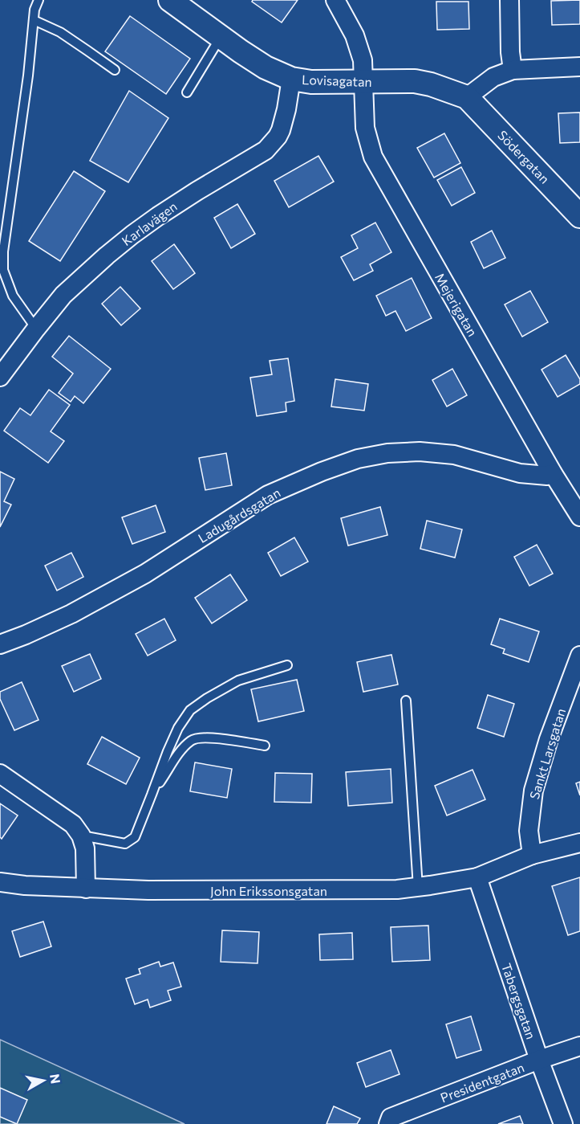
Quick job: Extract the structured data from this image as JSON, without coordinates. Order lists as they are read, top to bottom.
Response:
{
  "streets": {
    "street": [
      "Lovisagatan",
      "Södergatan",
      "Karlavägen",
      "Mejerigatan",
      "Ladugårdsgatan",
      "Sankt Larsgatan",
      "John Erikssonsgatan",
      "Tabergsgatan",
      "Presidentgatan"
    ]
  },
  "crossings": [
    ["Lovisagatan", "Södergatan"],
    ["Lovisagatan", "Karlavägen"],
    ["Lovisagatan", "Mejerigatan"],
    ["Mejerigatan", "Ladugårdsgatan"],
    ["Sankt Larsgatan", "John Erikssonsgatan"],
    ["John Erikssonsgatan", "Tabergsgatan"],
    ["Tabergsgatan", "Presidentgatan"]
  ],
  "north": "right"
}
